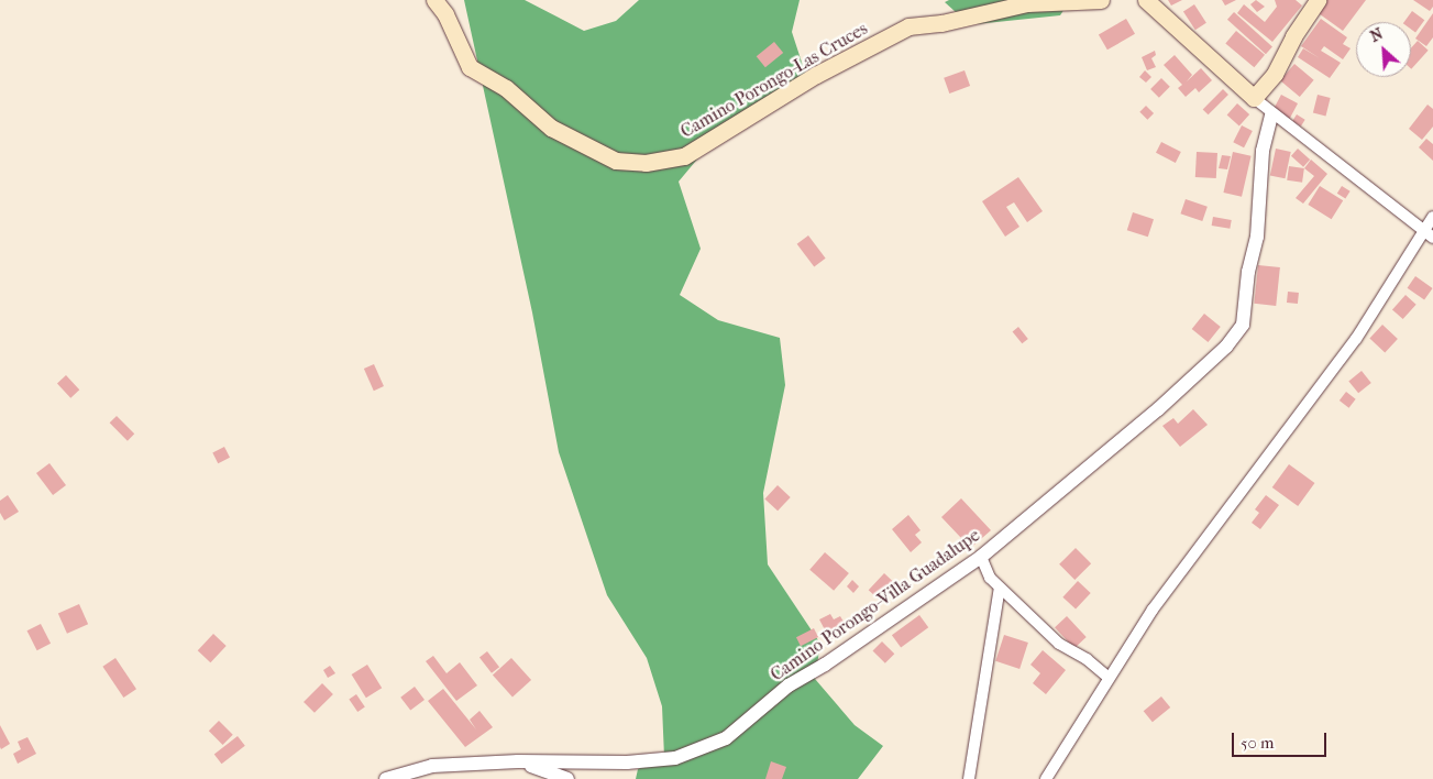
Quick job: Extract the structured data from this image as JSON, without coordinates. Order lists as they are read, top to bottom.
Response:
{
  "streets": {
    "main road": ["Camino Porongo-Las Cruces"],
    "street": ["Camino Porongo-Villa Guadalupe"]
  },
  "scale_bar": "50 m",
  "north": "top left"
}
